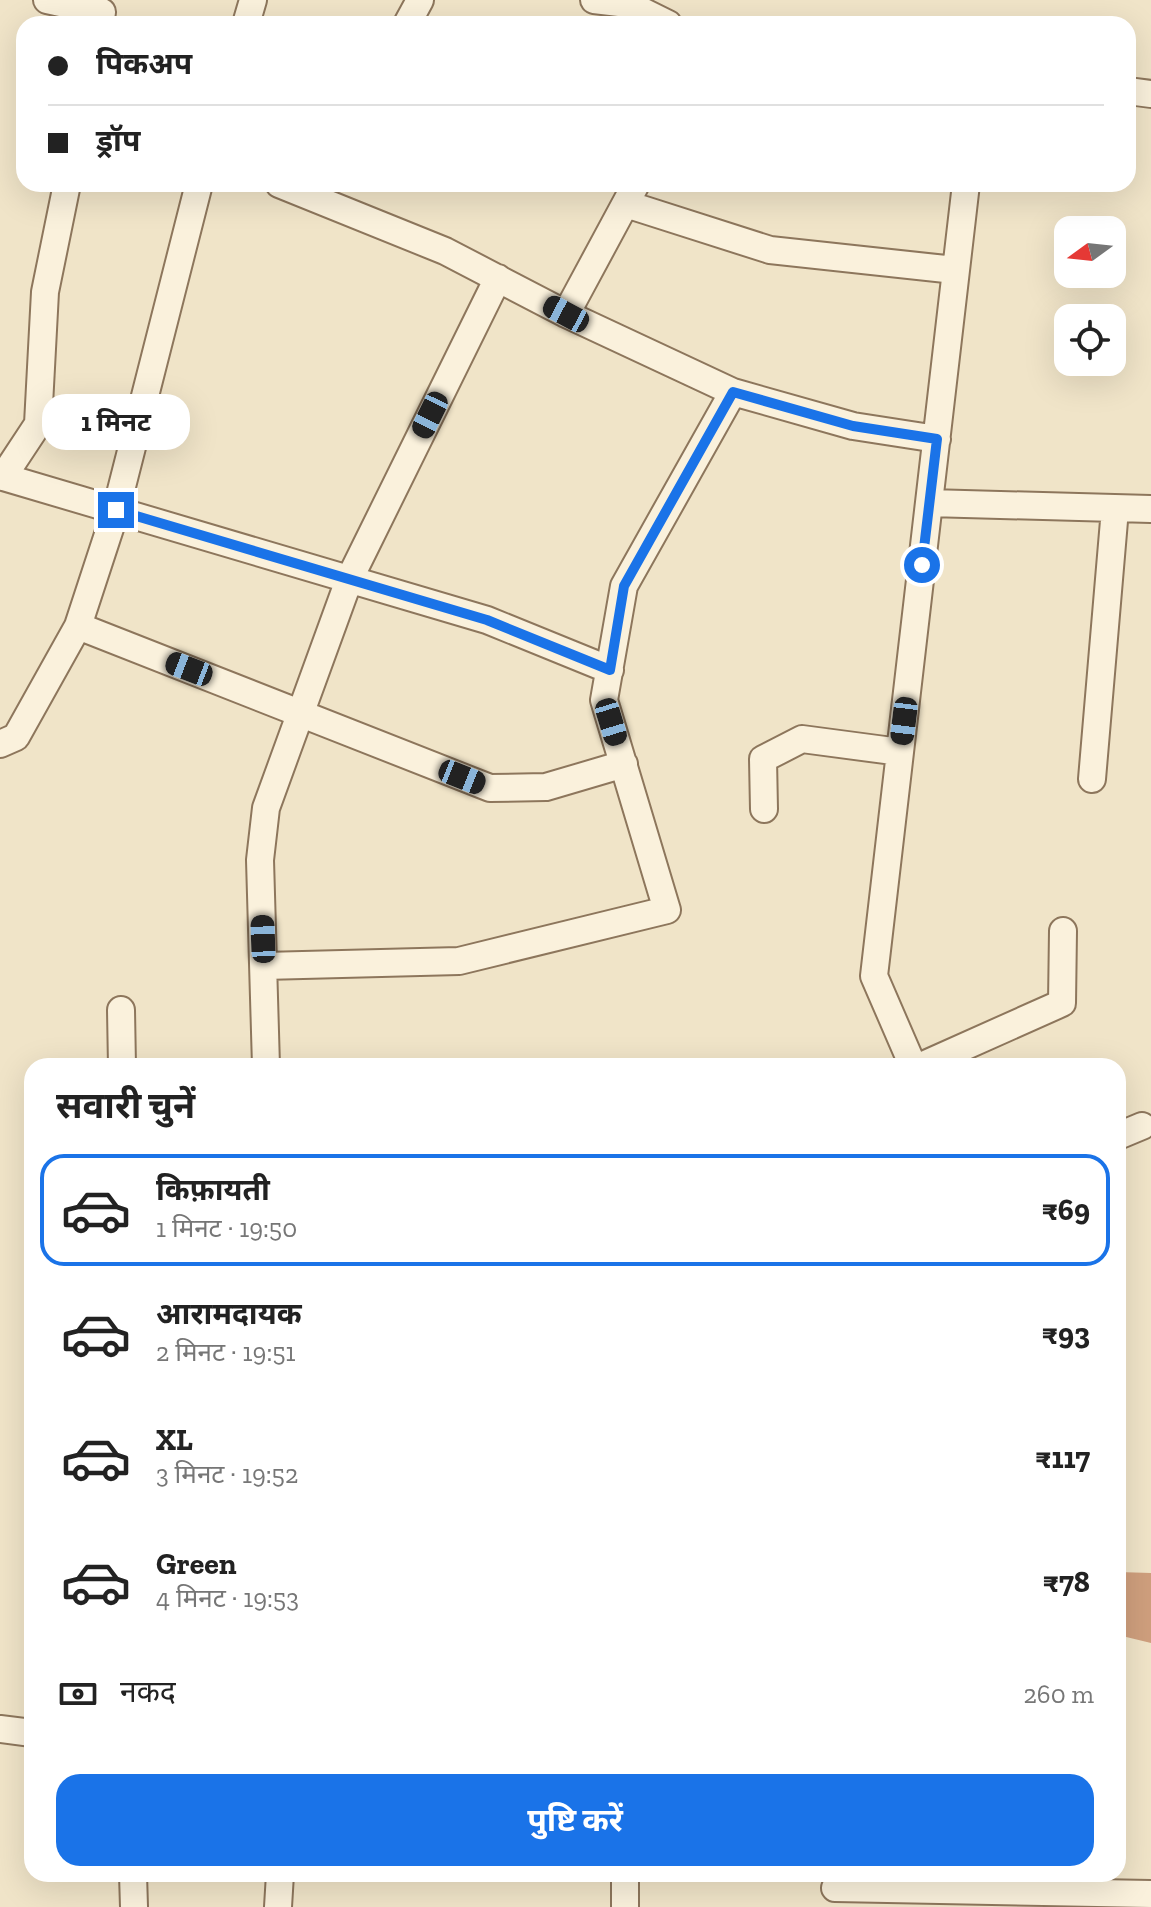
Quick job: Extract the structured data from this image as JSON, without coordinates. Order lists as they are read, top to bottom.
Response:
{
  "north": "left",
  "page": {
    "banner": ["पिकअप", "ड्रॉप"],
    "bubble": "1 मिनट",
    "heading": "सवारी चुनें",
    "list": [
      {
        "name": "किफ़ायती",
        "note": "1 मिनट · 19:50",
        "value": "₹69"
      },
      {
        "name": "आरामदायक",
        "note": "2 मिनट · 19:51",
        "value": "₹93"
      },
      {
        "name": "XL",
        "note": "3 मिनट · 19:52",
        "value": "₹117"
      },
      {
        "name": "Green",
        "note": "4 मिनट · 19:53",
        "value": "₹78"
      }
    ],
    "pay": ["नकद", "260 m"],
    "buttons": "पुष्टि करें"
  }
}
